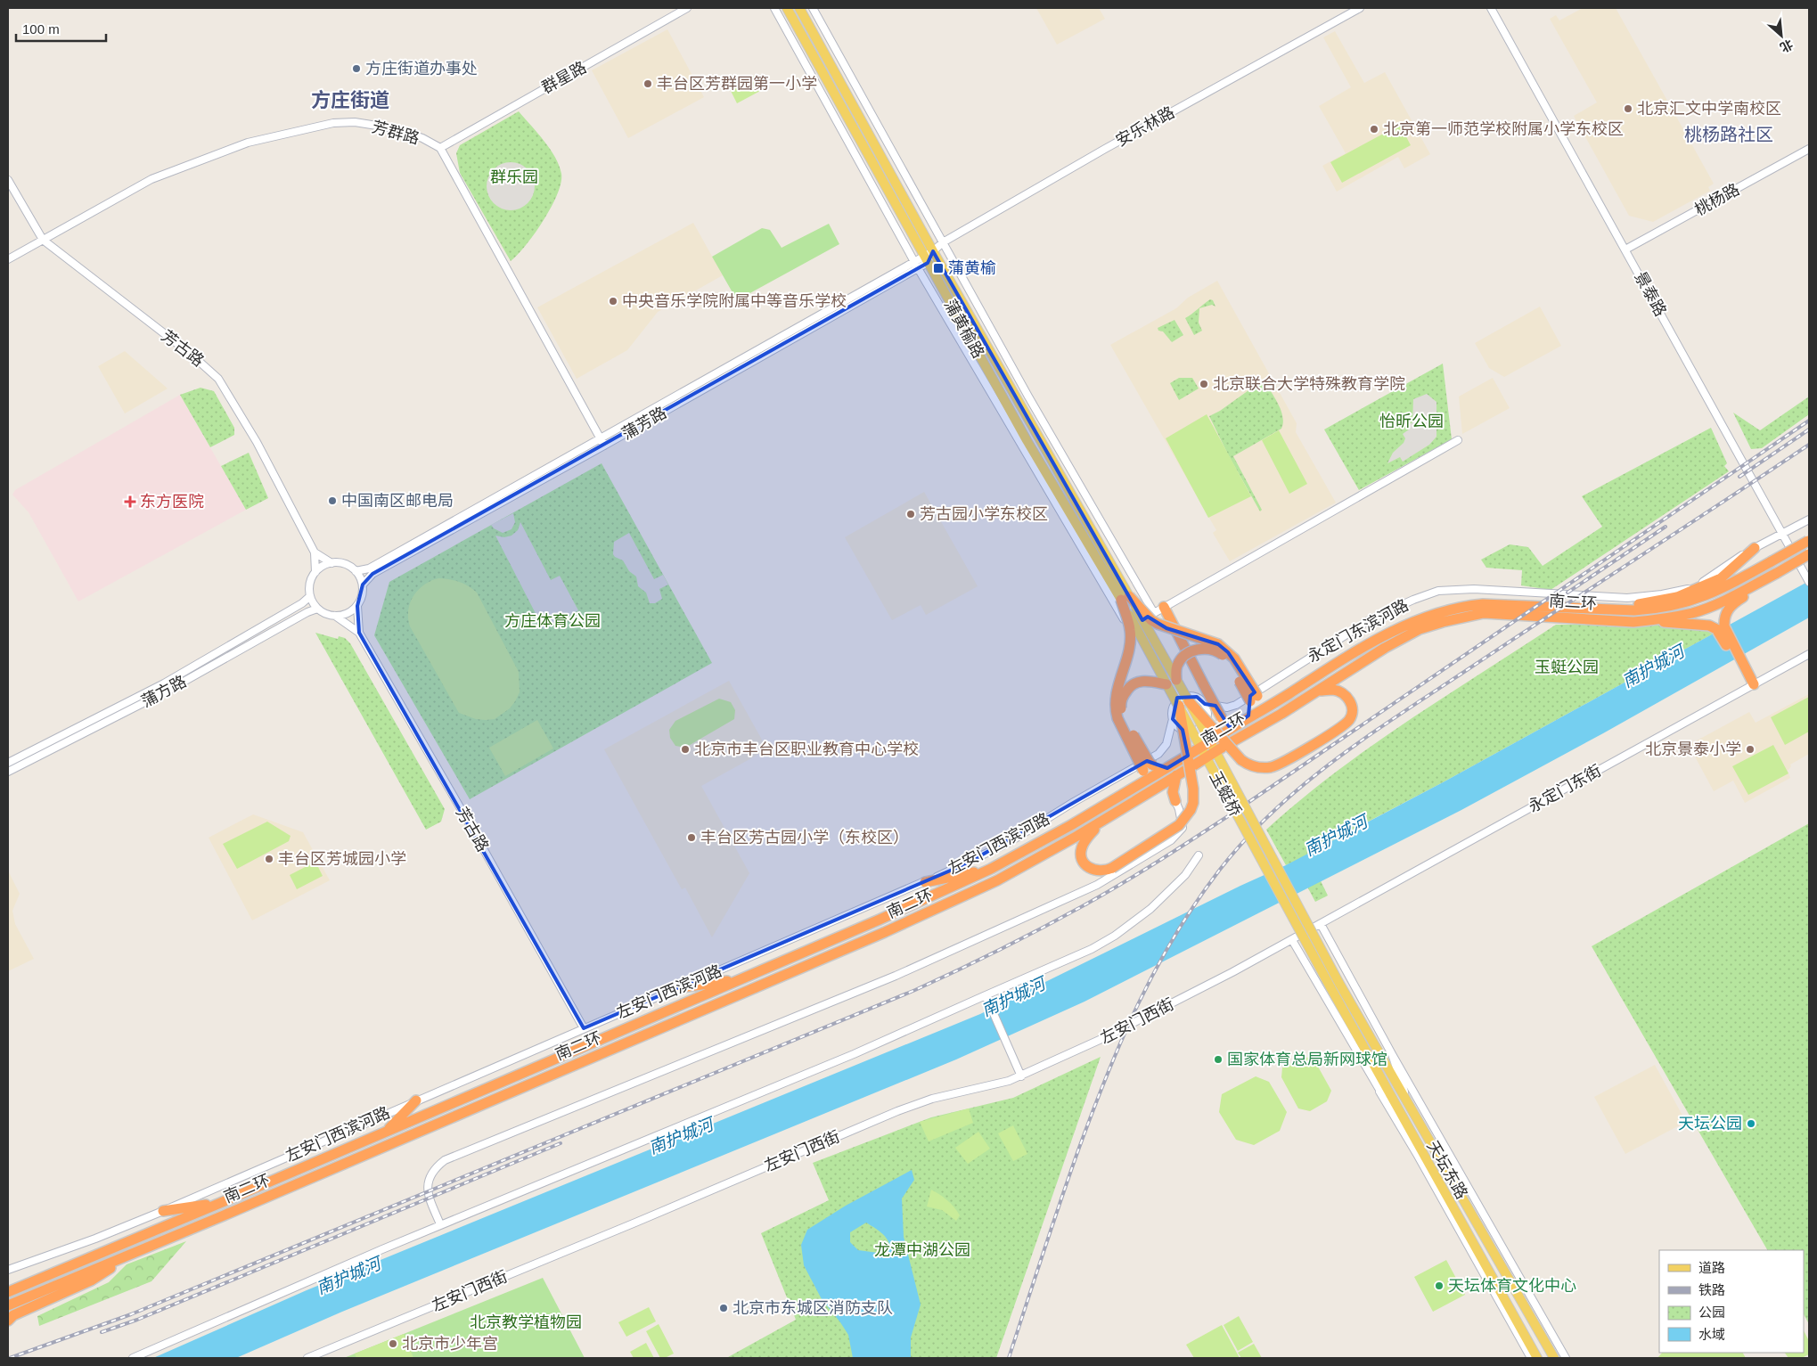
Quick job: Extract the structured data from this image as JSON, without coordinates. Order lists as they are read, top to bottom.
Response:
{
  "streets": {
    "highway": ["南二环"],
    "main road": ["蒲黄榆路", "玉蜓桥", "天坛东路"],
    "street": [
      "群星路",
      "安乐林路",
      "芳群路",
      "桃杨路",
      "景泰路",
      "芳古路",
      "蒲芳路",
      "永定门东滨河路",
      "蒲方路",
      "永定门东街",
      "左安门西滨河路",
      "左安门西街"
    ]
  },
  "crossings": [
    ["群星路", "芳群路"],
    ["安乐林路", "蒲黄榆路"],
    ["安乐林路", "蒲芳路"],
    ["芳群路", "芳古路"],
    ["芳群路", "蒲芳路"],
    ["桃杨路", "景泰路"],
    ["景泰路", "永定门东滨河路"],
    ["蒲黄榆路", "蒲芳路"],
    ["蒲黄榆路", "玉蜓桥"],
    ["芳古路", "左安门西滨河路"],
    ["蒲芳路", "蒲方路"],
    ["永定门东街", "左安门西街"],
    ["玉蜓桥", "天坛东路"]
  ],
  "districts": ["方庄街道", "桃杨路社区"],
  "water": ["南护城河"],
  "parks": [
    "群乐园",
    "怡昕公园",
    "方庄体育公园",
    "玉蜓公园",
    "龙潭中湖公园",
    "北京教学植物园"
  ],
  "places": {
    "other": [
      "方庄街道办事处",
      "丰台区芳群园第一小学",
      "北京汇文中学南校区",
      "北京第一师范学校附属小学东校区",
      "中央音乐学院附属中等音乐学校",
      "北京联合大学特殊教育学院",
      "中国南区邮电局",
      "芳古园小学东校区",
      "北京市丰台区职业教育中心学校",
      "北京景泰小学",
      "丰台区芳古园小学（东校区）",
      "丰台区芳城园小学",
      "国家体育总局新网球馆",
      "天坛公园",
      "天坛体育文化中心",
      "北京市东城区消防支队",
      "北京市少年宫"
    ],
    "transit": ["蒲黄榆"],
    "health": ["东方医院"]
  },
  "legend": [
    "道路",
    "铁路",
    "公园",
    "水域"
  ],
  "scale_bar": "100 m",
  "north": "bottom right"
}
